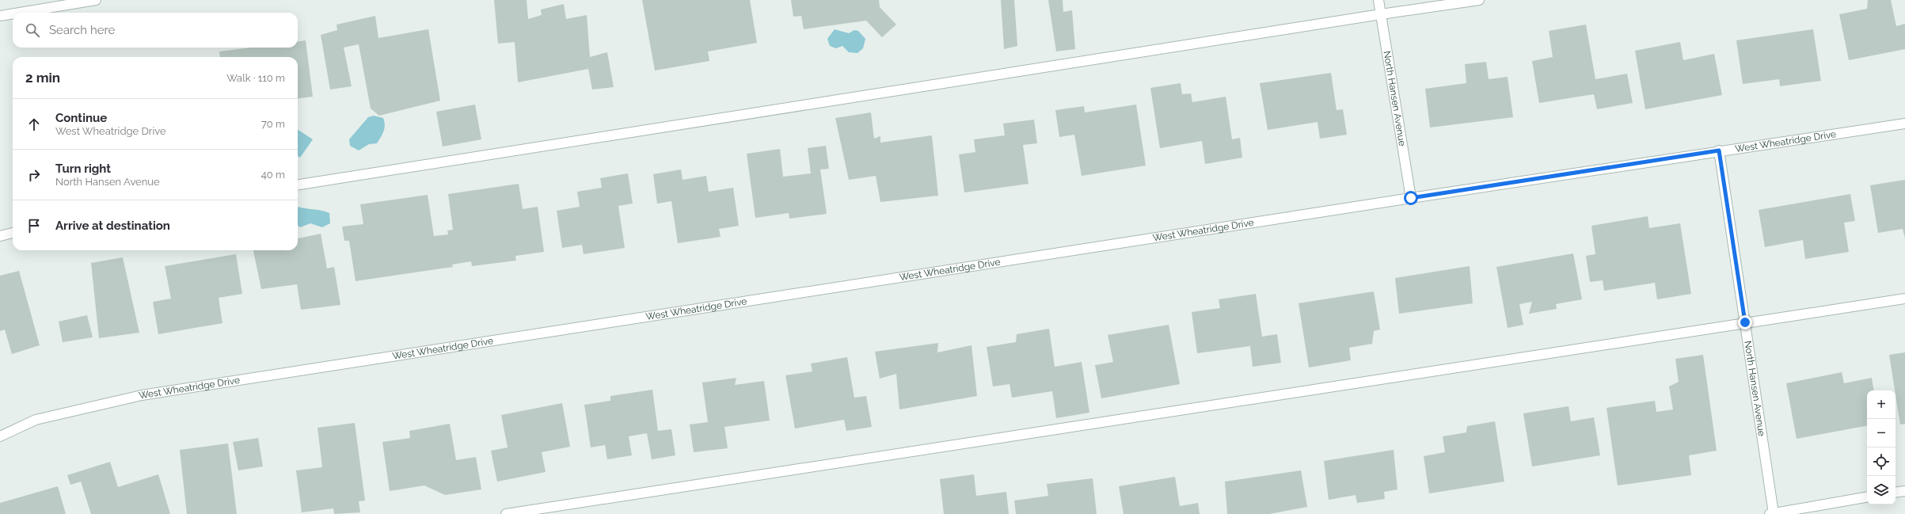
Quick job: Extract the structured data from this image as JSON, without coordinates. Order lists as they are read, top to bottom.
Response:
{
  "streets": {
    "street": ["North Hansen Avenue", "West Wheatridge Drive"]
  },
  "crossings": [
    ["North Hansen Avenue", "West Wheatridge Drive"]
  ],
  "page": {
    "search": "Search here",
    "heading": ["2 min", "Walk · 110 m"],
    "list": [
      ["Continue", "West Wheatridge Drive", "70 m"],
      ["Turn right", "North Hansen Avenue", "40 m"],
      "Arrive at destination"
    ],
    "map_buttons": ["+", "−"]
  }
}
